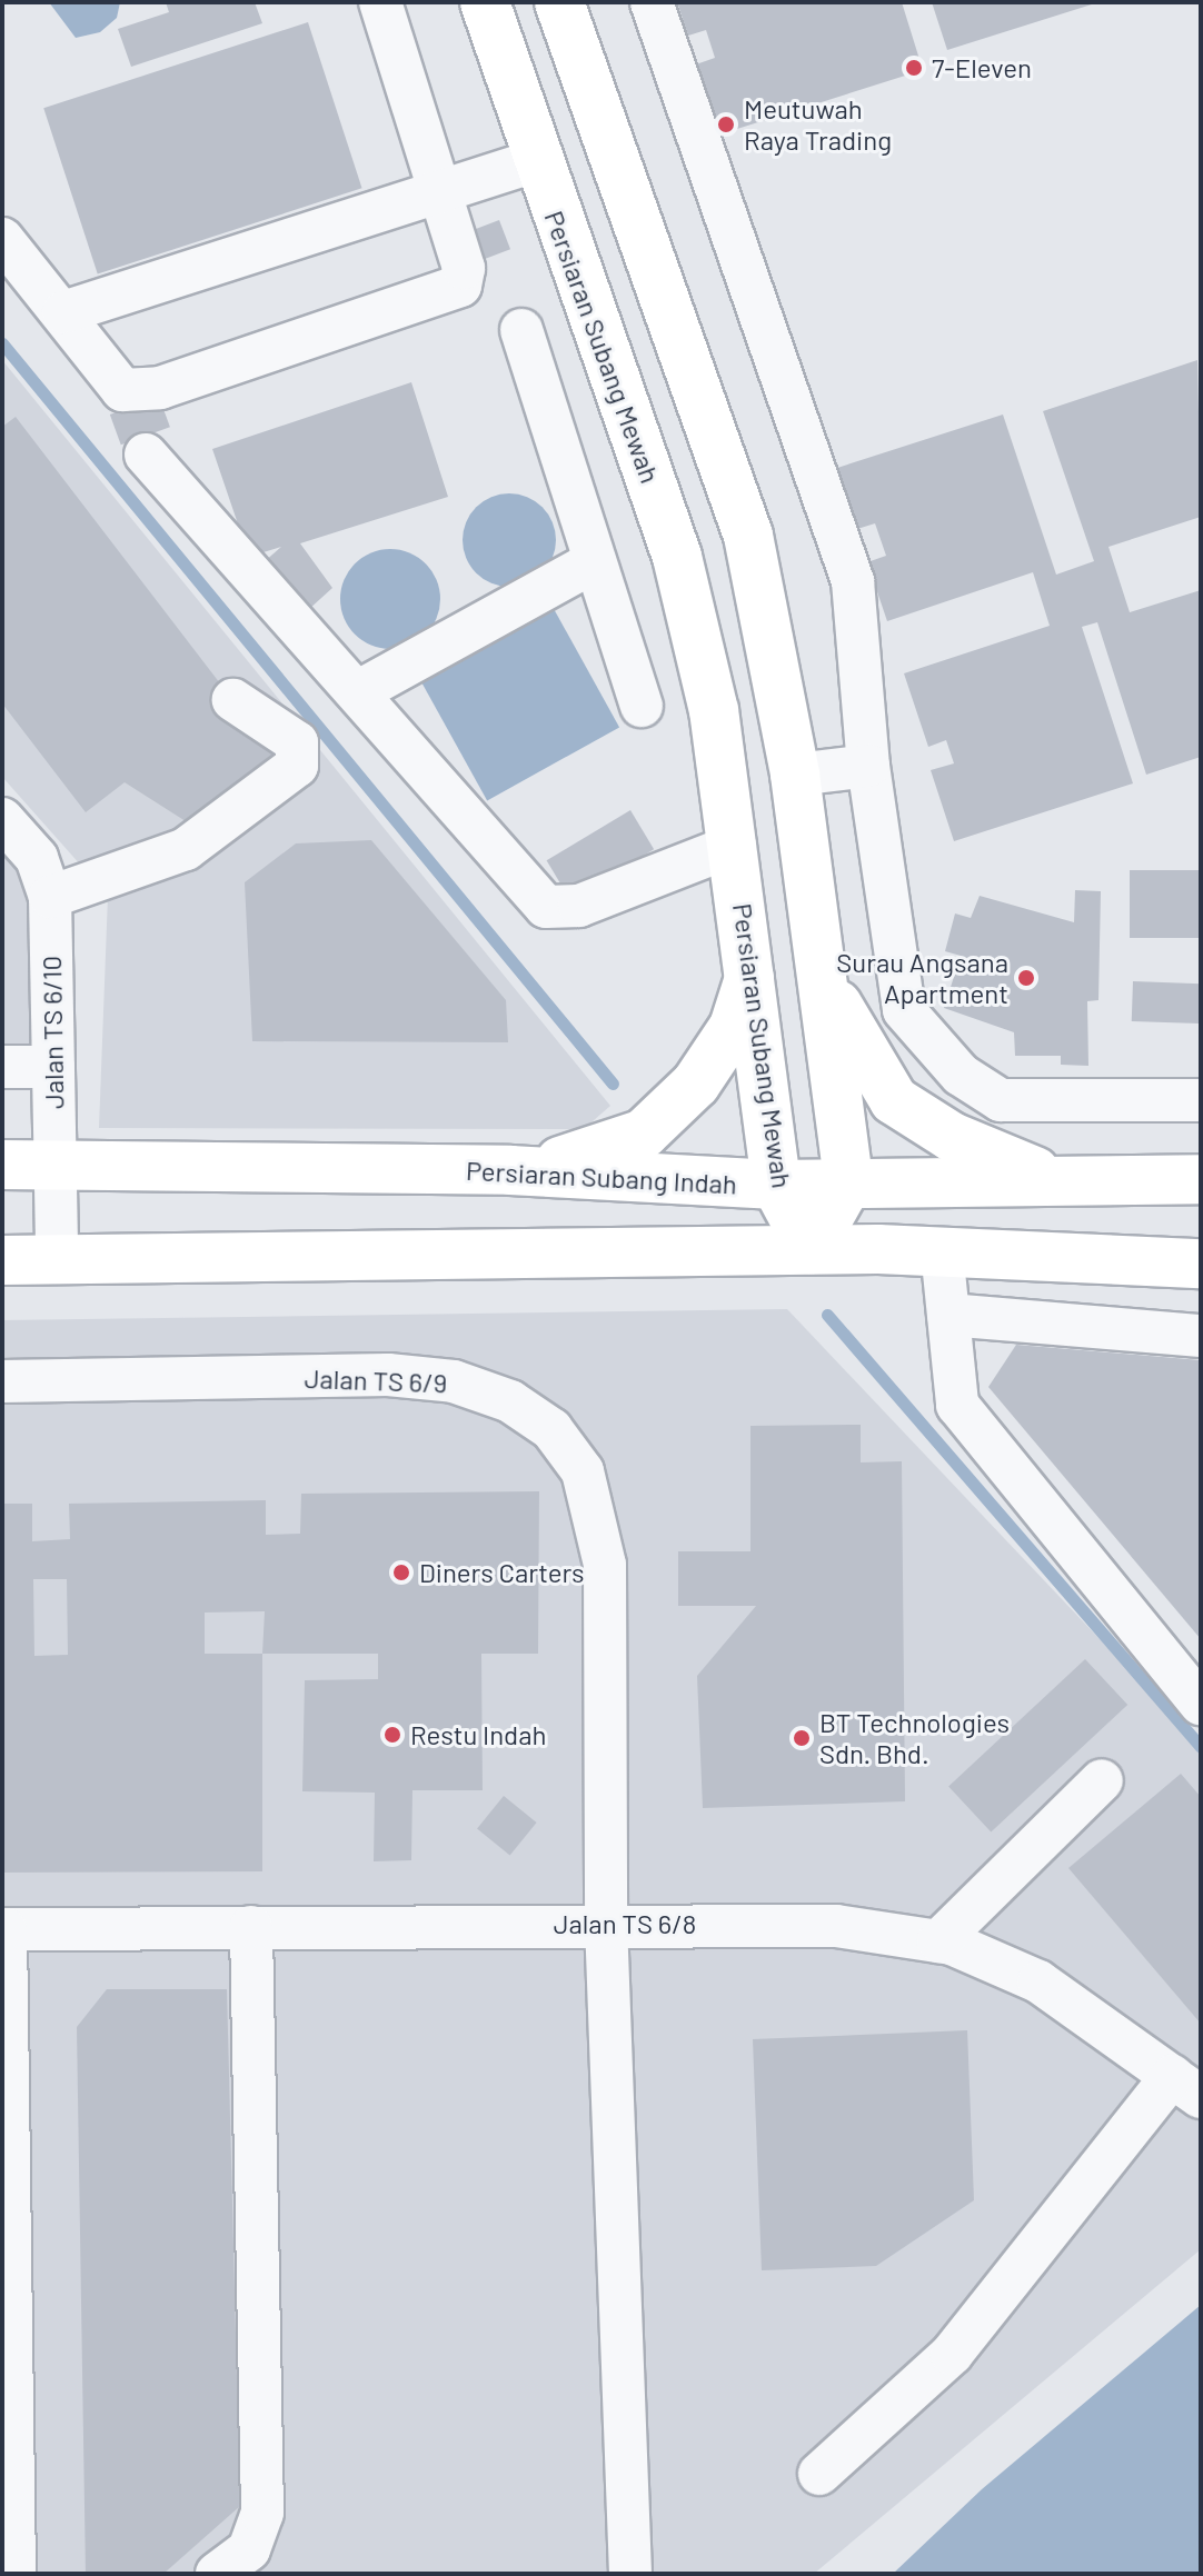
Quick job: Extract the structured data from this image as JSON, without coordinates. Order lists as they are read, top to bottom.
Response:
{
  "streets": {
    "main road": ["Persiaran Subang Mewah", "Persiaran Subang Indah"],
    "street": ["Jalan TS 6/10", "Jalan TS 6/9", "Jalan TS 6/8"]
  },
  "crossings": [
    ["Persiaran Subang Mewah", "Persiaran Subang Indah"],
    ["Jalan TS 6/10", "Persiaran Subang Indah"],
    ["Jalan TS 6/9", "Jalan TS 6/8"]
  ],
  "places": [
    "7-Eleven",
    "Meutuwah Raya Trading",
    "Surau Angsana Apartment",
    "Diners Carters",
    "Restu Indah",
    "BT Technologies Sdn. Bhd."
  ]
}
